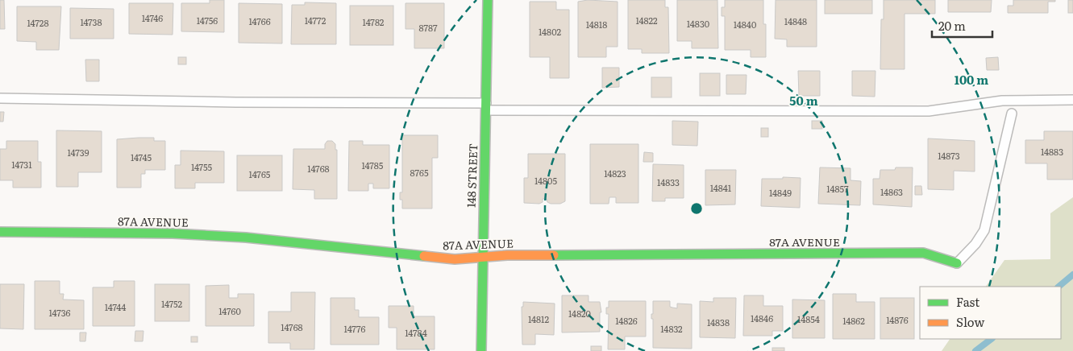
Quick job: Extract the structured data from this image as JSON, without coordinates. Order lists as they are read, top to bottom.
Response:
{
  "streets": {
    "street": ["148 STREET", "87A AVENUE"]
  },
  "crossings": [
    ["148 STREET", "87A AVENUE"]
  ],
  "house_numbers": [
    "14746",
    "14756",
    "14772",
    "14822",
    "14766",
    "14848",
    "14738",
    "14782",
    "14728",
    "14830",
    "14818",
    "14840",
    "8787",
    "14802",
    "14883",
    "14739",
    "14873",
    "14745",
    "14731",
    "14785",
    "14755",
    "14768",
    "8765",
    "14823",
    "14765",
    "14805",
    "14833",
    "14841",
    "14857",
    "14863",
    "14849",
    "14752",
    "14744",
    "14760",
    "14736",
    "14820",
    "14846",
    "14812",
    "14854",
    "14876",
    "14826",
    "14862",
    "14838",
    "14768",
    "14776",
    "14832",
    "14784"
  ],
  "legend": ["Fast", "Slow"],
  "scale_bar": "20 m",
  "rings": ["100 m", "50 m"]
}
